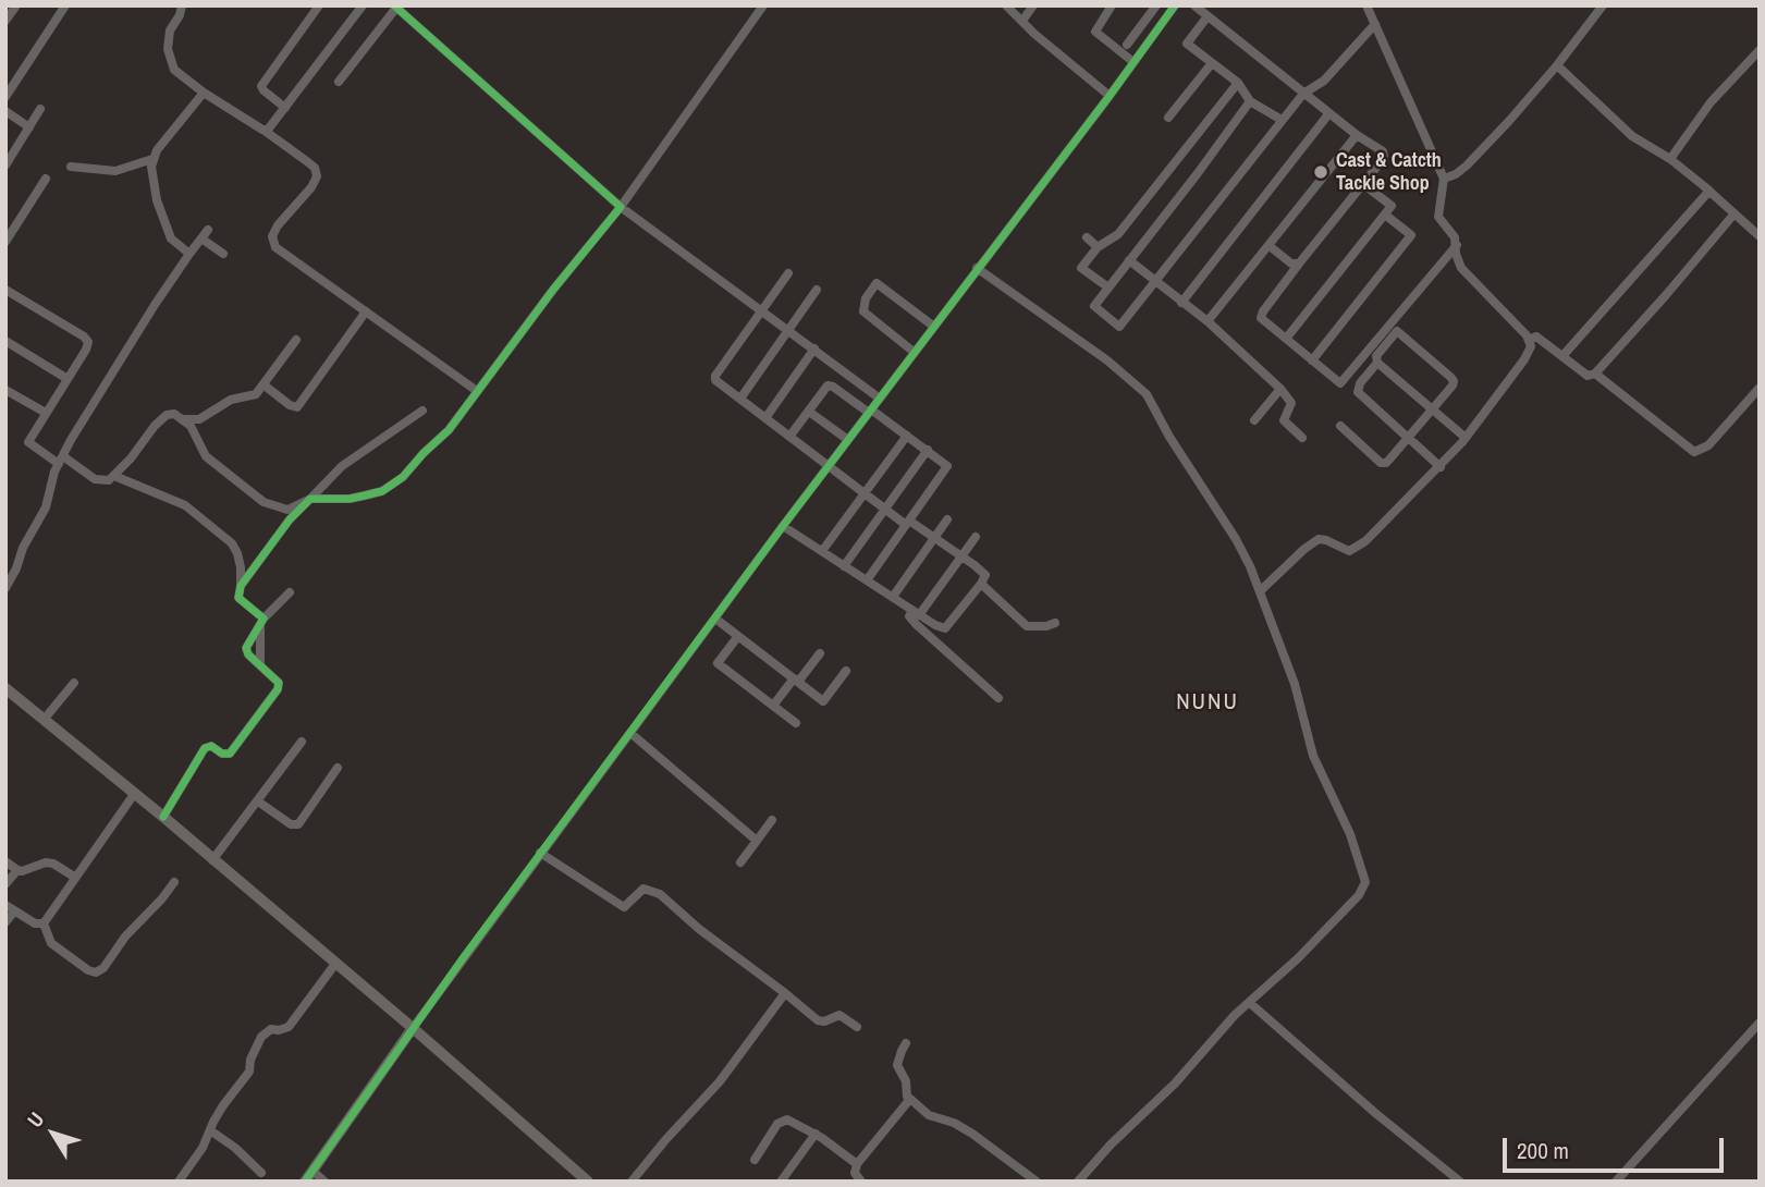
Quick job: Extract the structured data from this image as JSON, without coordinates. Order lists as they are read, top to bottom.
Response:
{
  "districts": ["NUNU"],
  "places": ["Cast & Catcth Tackle Shop"],
  "scale_bar": "200 m",
  "north": "top left"
}
